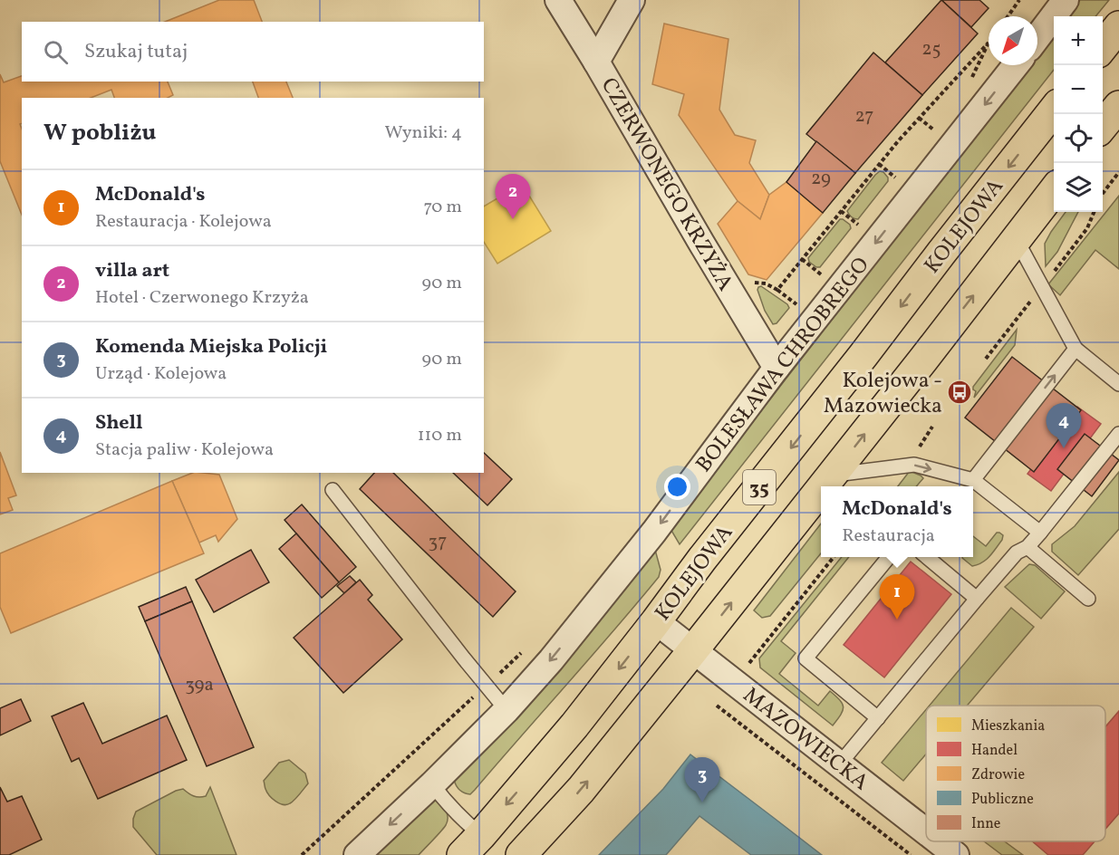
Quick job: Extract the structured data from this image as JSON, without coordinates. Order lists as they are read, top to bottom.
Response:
{
  "streets": {
    "main road": ["KOLEJOWA", "35"],
    "street": ["CZERWONEGO KRZYŻA", "BOLESŁAWA CHROBREGO", "MAZOWIECKA"]
  },
  "crossings": [
    ["CZERWONEGO KRZYŻA", "BOLESŁAWA CHROBREGO"],
    ["KOLEJOWA", "MAZOWIECKA"],
    ["35", "MAZOWIECKA"]
  ],
  "one_way": ["BOLESŁAWA CHROBREGO"],
  "places": {
    "bus stop": ["Kolejowa - Mazowiecka"]
  },
  "house_numbers": [
    "25",
    "27",
    "29",
    "37",
    "39a"
  ],
  "legend": [
    "Mieszkania",
    "Handel",
    "Zdrowie",
    "Publiczne",
    "Inne"
  ],
  "north": "bottom left",
  "page": {
    "map_buttons": ["+", "−"],
    "search": "Szukaj tutaj",
    "heading": ["W pobliżu", "Wyniki: 4"],
    "list": [
      {
        "mark": "1",
        "name": "McDonald's",
        "note": "Restauracja · Kolejowa",
        "value": "70 m"
      },
      {
        "mark": "2",
        "name": "villa art",
        "note": "Hotel · Czerwonego Krzyża",
        "value": "90 m"
      },
      {
        "mark": "3",
        "name": "Komenda Miejska Policji",
        "note": "Urząd · Kolejowa",
        "value": "90 m"
      },
      {
        "mark": "4",
        "name": "Shell",
        "note": "Stacja paliw · Kolejowa",
        "value": "110 m"
      }
    ],
    "pins": [
      "2",
      "4",
      "1",
      "3"
    ],
    "popup": ["McDonald's", "Restauracja"]
  }
}
